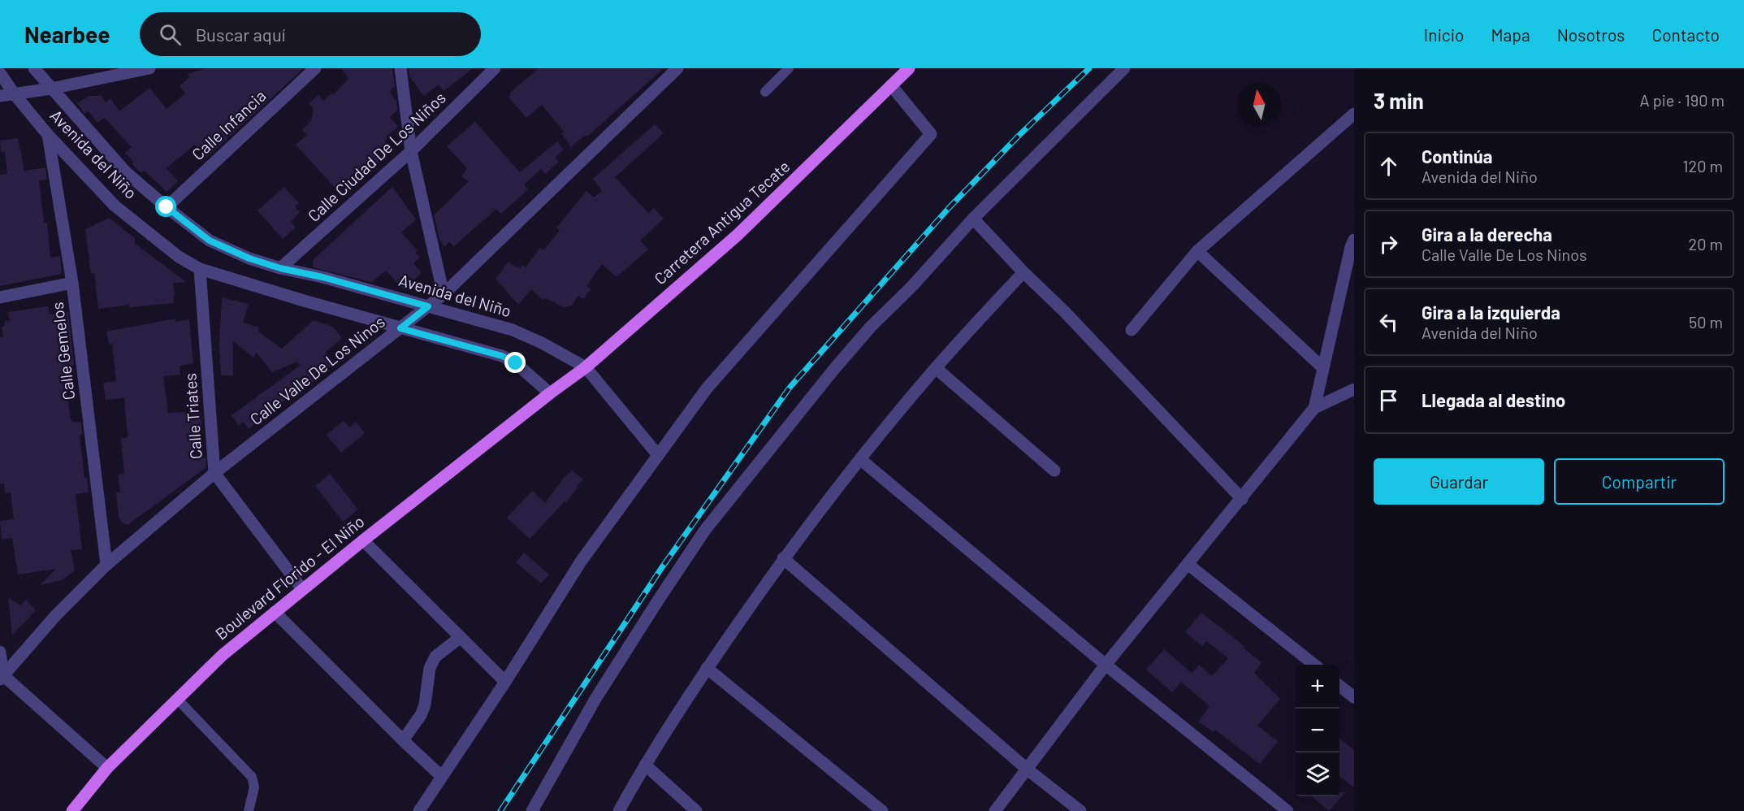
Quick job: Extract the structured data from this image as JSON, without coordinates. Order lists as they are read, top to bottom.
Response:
{
  "streets": {
    "main road": ["Carretera Antigua Tecate", "Boulevard Florido - El Niño"],
    "street": [
      "Calle Infancia",
      "Avenida del Niño",
      "Calle Ciudad De Los Niños",
      "Calle Gemelos",
      "Calle Valle De Los Ninos",
      "Calle Triates"
    ]
  },
  "crossings": [
    ["Calle Infancia", "Avenida del Niño"],
    ["Avenida del Niño", "Calle Ciudad De Los Niños"],
    ["Avenida del Niño", "Carretera Antigua Tecate"],
    ["Avenida del Niño", "Calle Gemelos"],
    ["Avenida del Niño", "Calle Valle De Los Ninos"],
    ["Avenida del Niño", "Calle Triates"],
    ["Avenida del Niño", "Boulevard Florido - El Niño"],
    ["Carretera Antigua Tecate", "Boulevard Florido - El Niño"],
    ["Calle Gemelos", "Calle Valle De Los Ninos"],
    ["Calle Valle De Los Ninos", "Calle Triates"],
    ["Calle Triates", "Boulevard Florido - El Niño"]
  ],
  "north": "top",
  "page": {
    "header": "Nearbee",
    "search": "Buscar aquí",
    "nav": [
      "Inicio",
      "Mapa",
      "Nosotros",
      "Contacto"
    ],
    "heading": ["3 min", "A pie · 190 m"],
    "list": [
      ["Continúa", "Avenida del Niño", "120 m"],
      ["Gira a la derecha", "Calle Valle De Los Ninos", "20 m"],
      ["Gira a la izquierda", "Avenida del Niño", "50 m"],
      "Llegada al destino"
    ],
    "buttons": ["Guardar", "Compartir"],
    "map_buttons": ["+", "−"]
  }
}
